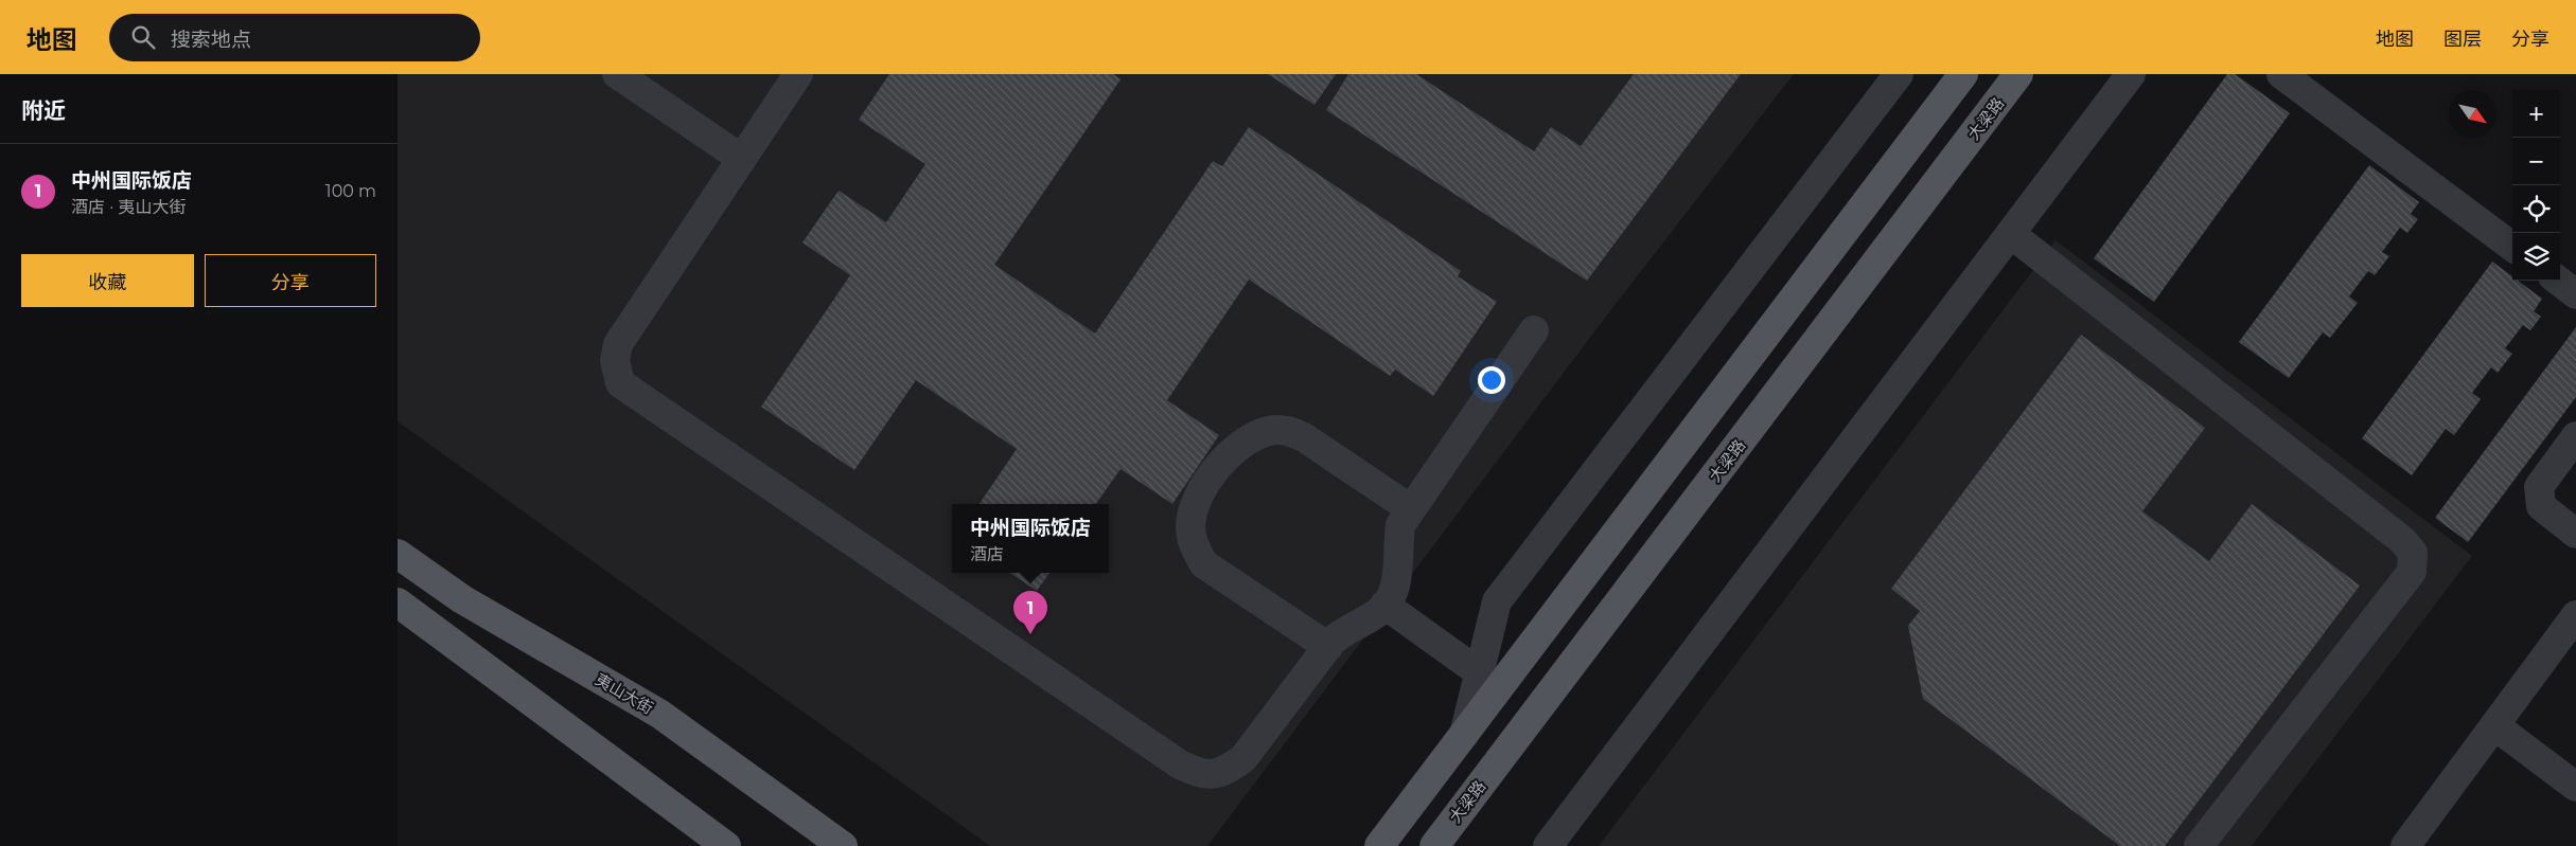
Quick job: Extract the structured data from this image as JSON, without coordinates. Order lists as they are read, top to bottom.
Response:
{
  "streets": {
    "main road": ["大梁路", "夷山大街"]
  },
  "north": "bottom right",
  "page": {
    "header": "地图",
    "search": "搜索地点",
    "nav": ["地图", "图层", "分享"],
    "heading": "附近",
    "map_buttons": ["+", "−"],
    "list": [
      {
        "mark": "1",
        "name": "中州国际饭店",
        "note": "酒店 · 夷山大街",
        "value": "100 m"
      }
    ],
    "buttons": ["收藏", "分享"],
    "popup": ["中州国际饭店", "酒店"],
    "pins": "1"
  }
}
